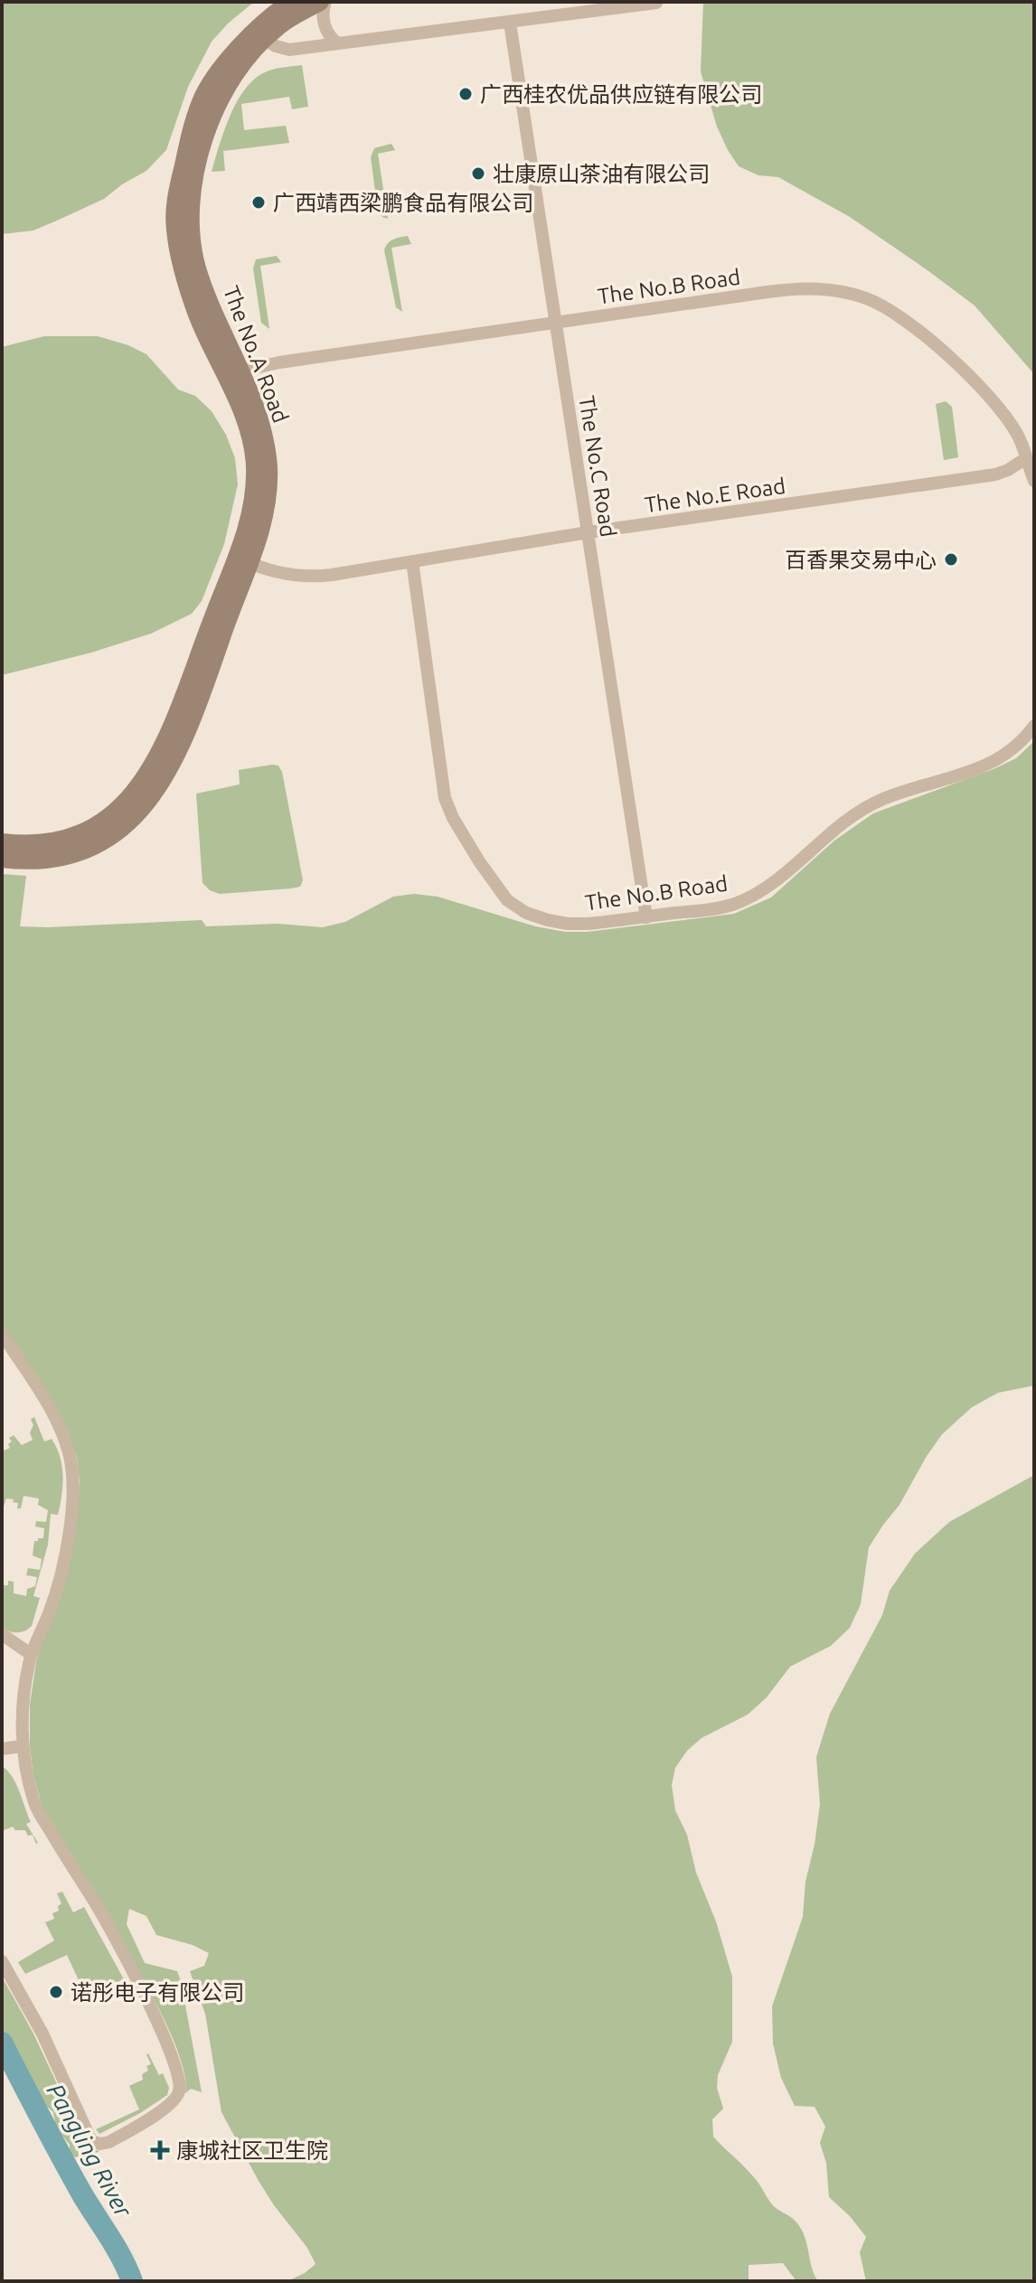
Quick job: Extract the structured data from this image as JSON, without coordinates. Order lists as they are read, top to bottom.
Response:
{
  "streets": {
    "street": [
      "The No.B Road",
      "The No.A Road",
      "The No.C Road",
      "The No.E Road"
    ]
  },
  "crossings": [
    ["The No.B Road", "The No.A Road"],
    ["The No.B Road", "The No.C Road"],
    ["The No.B Road", "The No.E Road"],
    ["The No.A Road", "The No.E Road"],
    ["The No.C Road", "The No.E Road"]
  ],
  "water": ["Pangling River"],
  "places": {
    "other": [
      "广西桂农优品供应链有限公司",
      "壮康原山茶油有限公司",
      "广西靖西梁鹏食品有限公司",
      "百香果交易中心",
      "诺彤电子有限公司"
    ],
    "health": ["康城社区卫生院"]
  }
}
